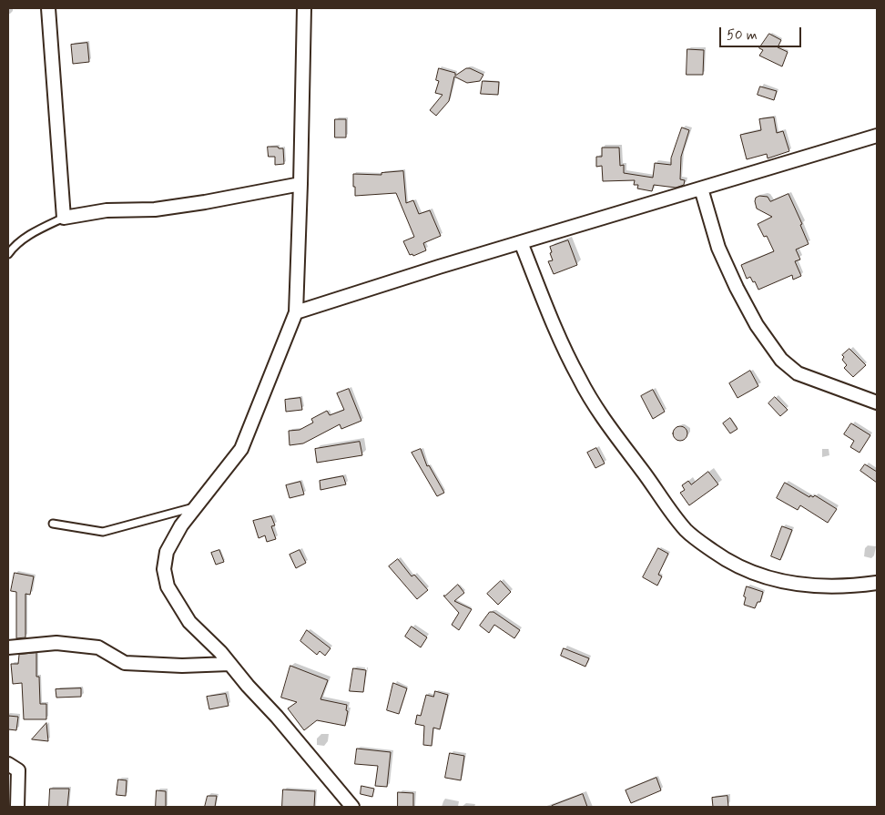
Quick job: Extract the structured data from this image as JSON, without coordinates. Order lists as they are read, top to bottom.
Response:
{
  "scale_bar": "50 m"
}
